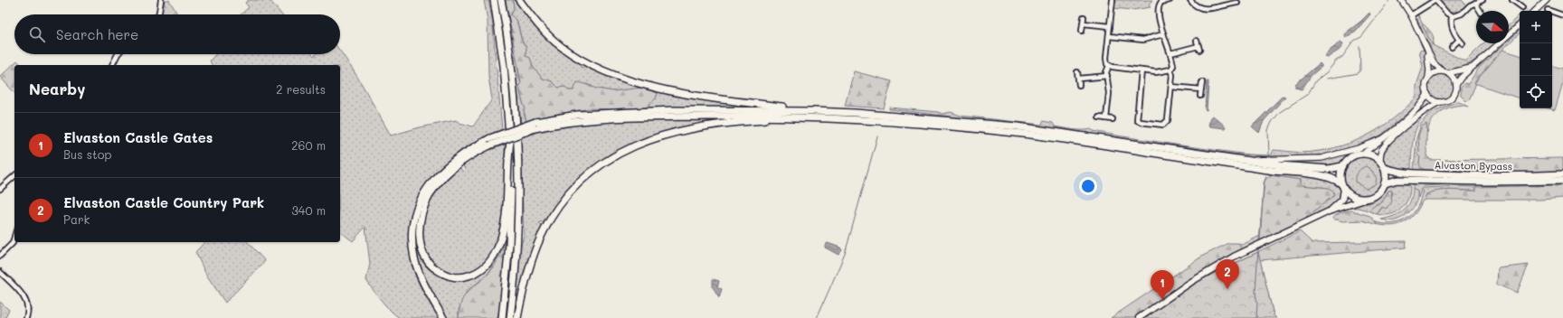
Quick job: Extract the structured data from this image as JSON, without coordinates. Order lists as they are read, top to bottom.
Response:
{
  "streets": {
    "highway": ["Alvaston Bypass"]
  },
  "north": "right",
  "page": {
    "map_buttons": ["+", "−"],
    "search": "Search here",
    "heading": ["Nearby", "2 results"],
    "list": [
      {
        "mark": "1",
        "name": "Elvaston Castle Gates",
        "note": "Bus stop",
        "value": "260 m"
      },
      {
        "mark": "2",
        "name": "Elvaston Castle Country Park",
        "note": "Park",
        "value": "340 m"
      }
    ],
    "pins": ["2", "1"]
  }
}
